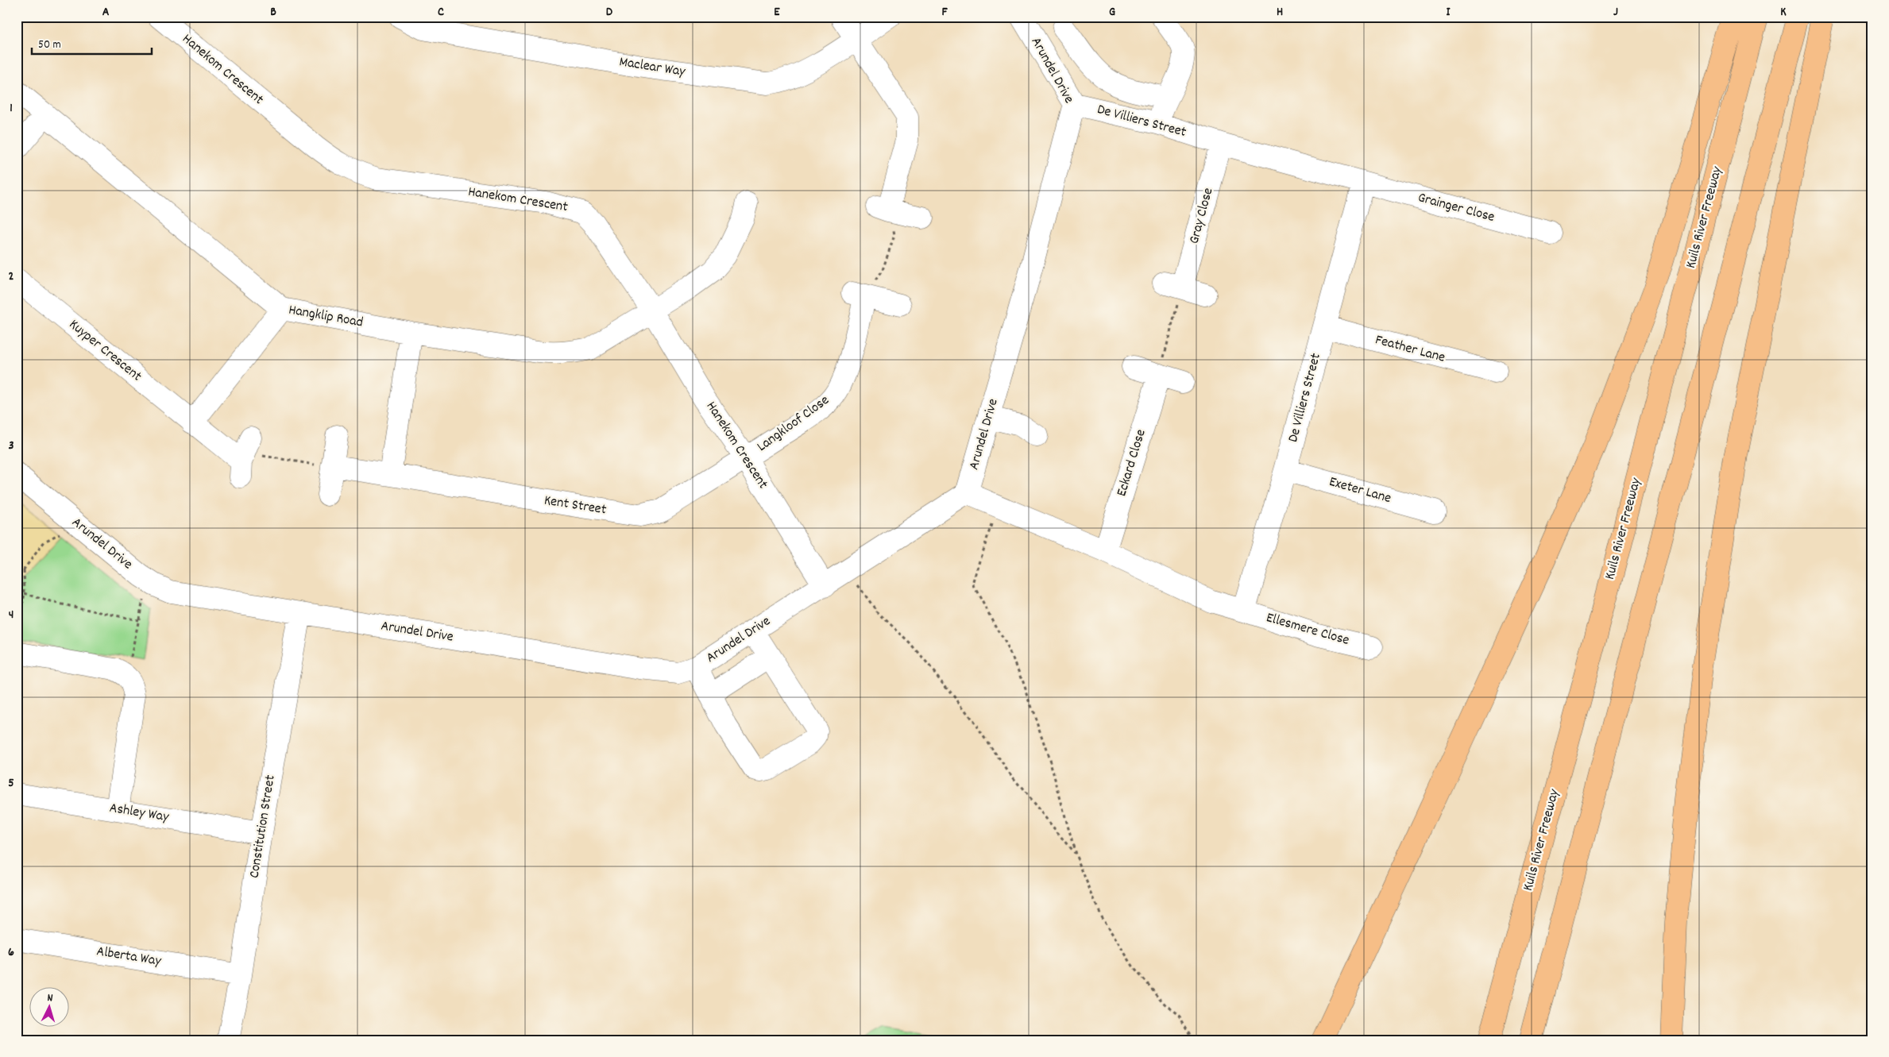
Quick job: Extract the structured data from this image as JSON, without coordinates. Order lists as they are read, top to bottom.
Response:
{
  "streets": {
    "highway": ["Kuils River Freeway"],
    "street": [
      "Maclear Way",
      "Hanekom Crescent",
      "Arundel Drive",
      "De Villiers Street",
      "Grainger Close",
      "Gray Close",
      "Hangklip Road",
      "Feather Lane",
      "Kuyper Crescent",
      "Langkloof Close",
      "Eckard Close",
      "Exeter Lane",
      "Kent Street",
      "Ellesmere Close",
      "Ashley Way",
      "Constitution Street",
      "Alberta Way"
    ]
  },
  "crossings": [
    ["Hanekom Crescent", "Arundel Drive"],
    ["Hanekom Crescent", "Hangklip Road"],
    ["Hanekom Crescent", "Langkloof Close"],
    ["Hanekom Crescent", "Kent Street"],
    ["Arundel Drive", "De Villiers Street"],
    ["Arundel Drive", "Constitution Street"],
    ["De Villiers Street", "Grainger Close"],
    ["De Villiers Street", "Gray Close"],
    ["De Villiers Street", "Feather Lane"],
    ["De Villiers Street", "Exeter Lane"],
    ["De Villiers Street", "Ellesmere Close"],
    ["Langkloof Close", "Kent Street"],
    ["Ashley Way", "Constitution Street"],
    ["Constitution Street", "Alberta Way"]
  ],
  "scale_bar": "50 m",
  "north": "top",
  "grid": {
    "columns": [
      "A",
      "B",
      "C",
      "D",
      "E",
      "F",
      "G",
      "H",
      "I",
      "J",
      "K"
    ],
    "rows": [
      "1",
      "2",
      "3",
      "4",
      "5",
      "6"
    ]
  }
}
